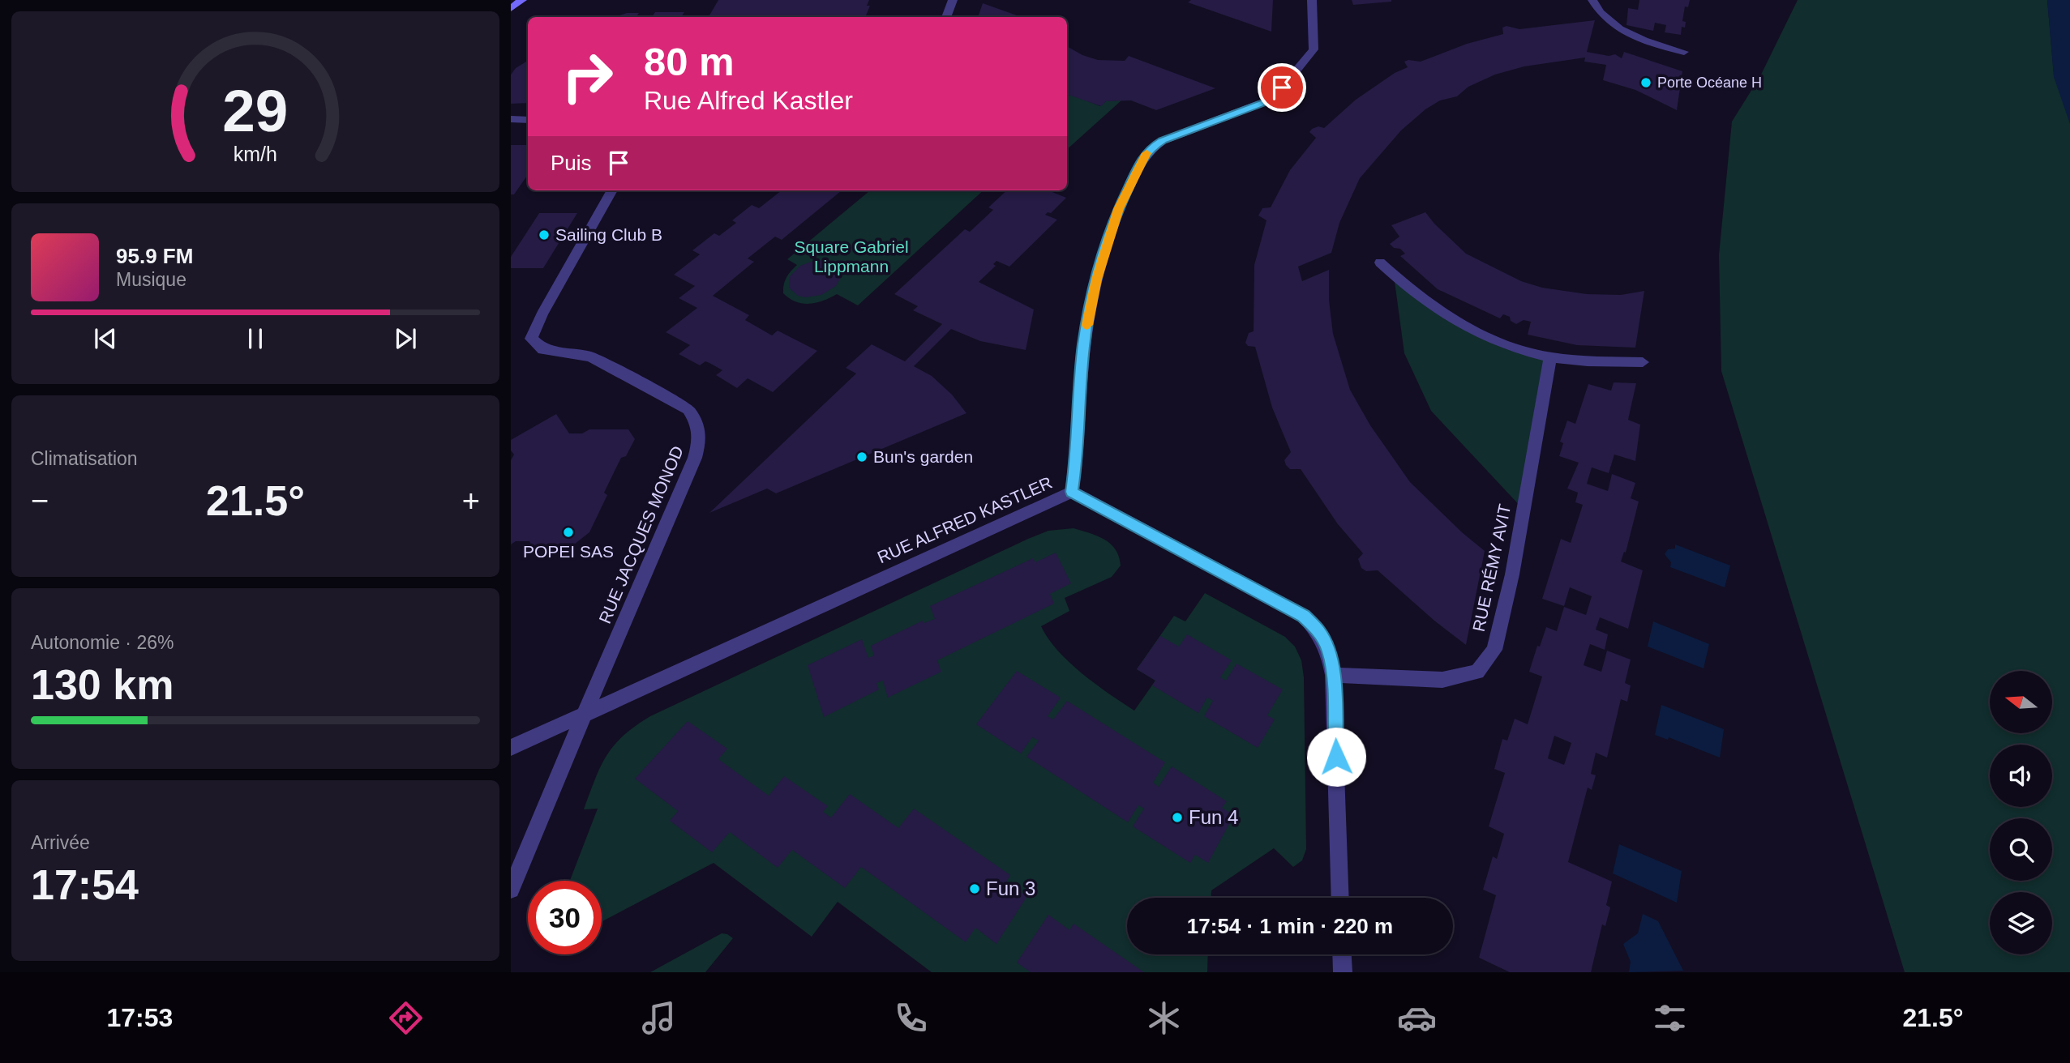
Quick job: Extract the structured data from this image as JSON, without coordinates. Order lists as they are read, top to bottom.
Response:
{
  "streets": {
    "street": ["RUE ALFRED KASTLER", "RUE JACQUES MONOD", "RUE RÉMY AVIT"]
  },
  "crossings": [
    ["RUE ALFRED KASTLER", "RUE JACQUES MONOD"]
  ],
  "parks": ["Square Gabriel Lippmann"],
  "places": [
    "Porte Océane H",
    "Sailing Club B",
    "Bun's garden",
    "POPEI SAS",
    "Fun 4",
    "Fun 3"
  ],
  "north": "left",
  "page": {
    "turn": ["80 m", "Rue Alfred Kastler"],
    "then": "Puis",
    "song": ["95.9 FM", "Musique"],
    "tile": [
      "Climatisation",
      ["Autonomie · 26%", "130 km"],
      ["Arrivée", "17:54"]
    ],
    "heat": ["−", "21.5°", "+"],
    "limit": "30",
    "trip": "17:54 · 1 min · 220 m",
    "tabs": ["17:53", "21.5°"],
    "gauge": ["29", "km/h"]
  }
}
